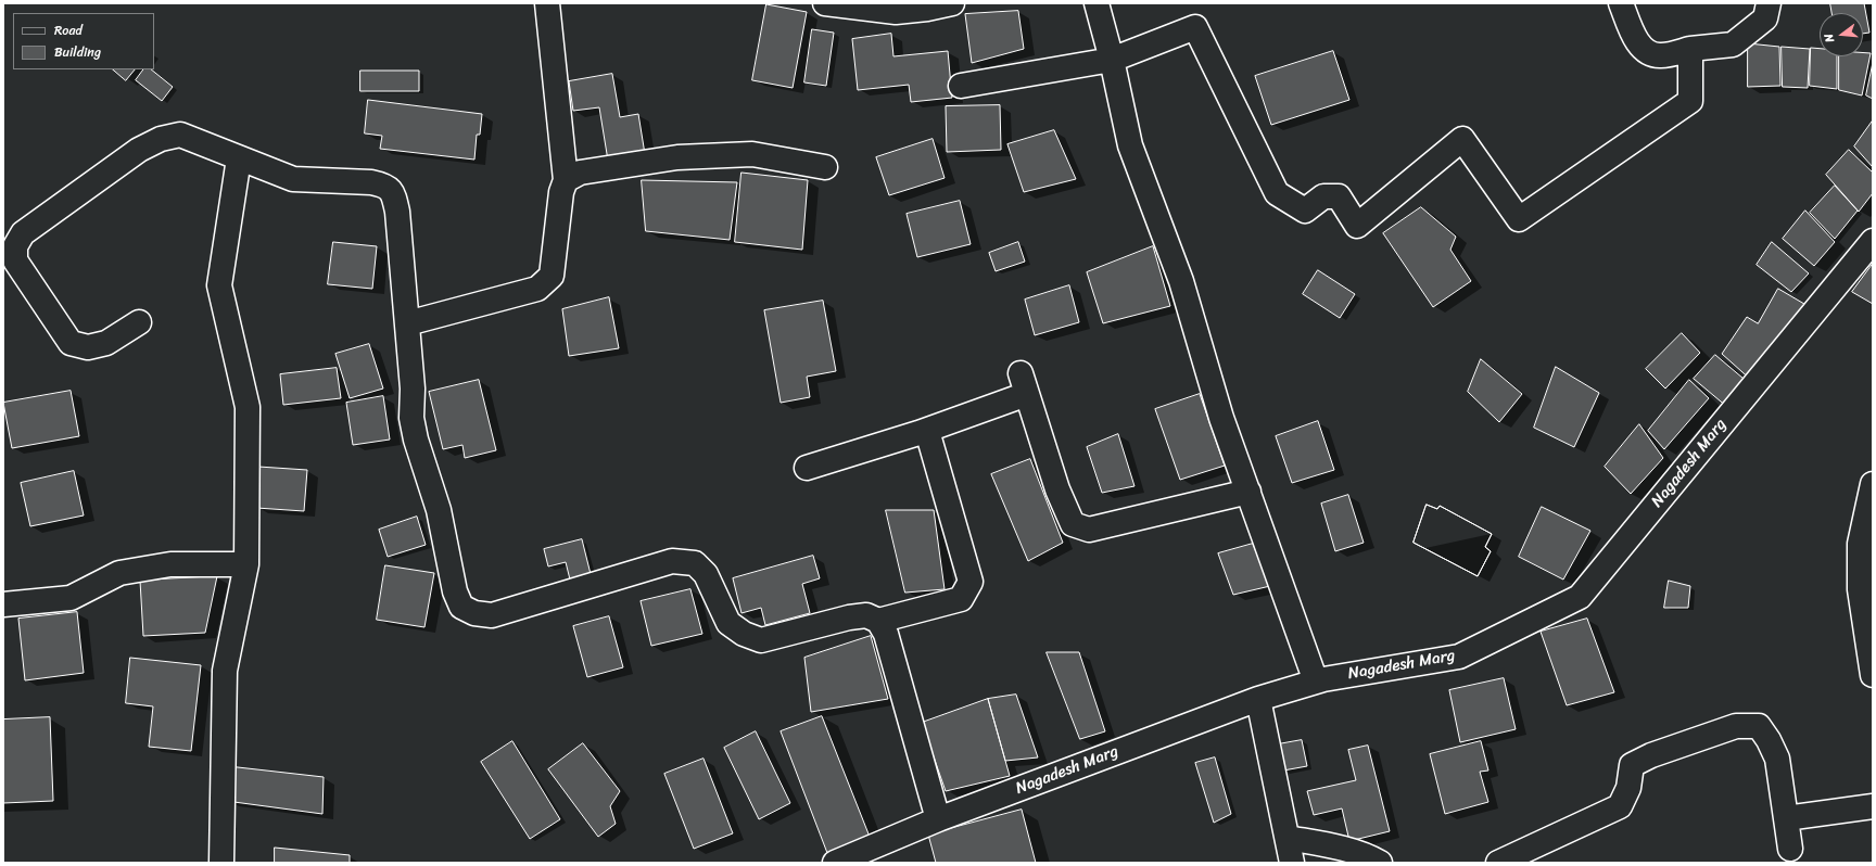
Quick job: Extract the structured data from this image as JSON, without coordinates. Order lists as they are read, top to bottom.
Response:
{
  "streets": {
    "street": ["Nagadesh Marg"]
  },
  "legend": ["Road", "Building"],
  "north": "left"
}
